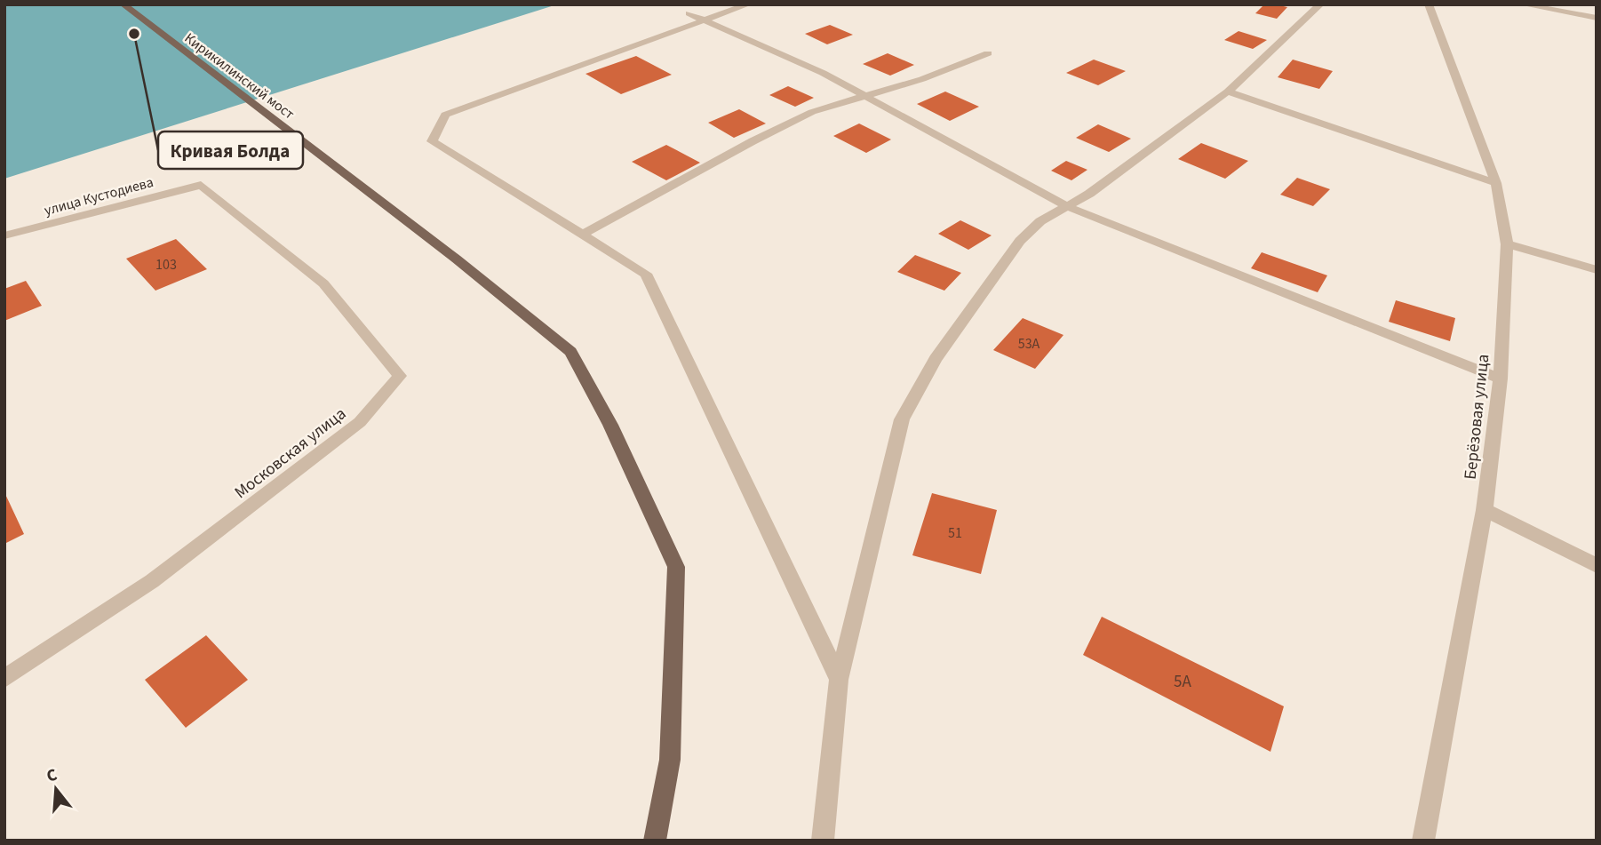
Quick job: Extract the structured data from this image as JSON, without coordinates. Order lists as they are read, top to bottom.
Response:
{
  "streets": {
    "main road": ["Кирикилинский мост"],
    "street": ["улица Кустодиева", "Берёзовая улица", "Московская улица"]
  },
  "crossings": [
    ["улица Кустодиева", "Московская улица"]
  ],
  "places": ["Кривая Болда"],
  "house_numbers": [
    "103",
    "53А",
    "51",
    "5А"
  ],
  "north": "top"
}
